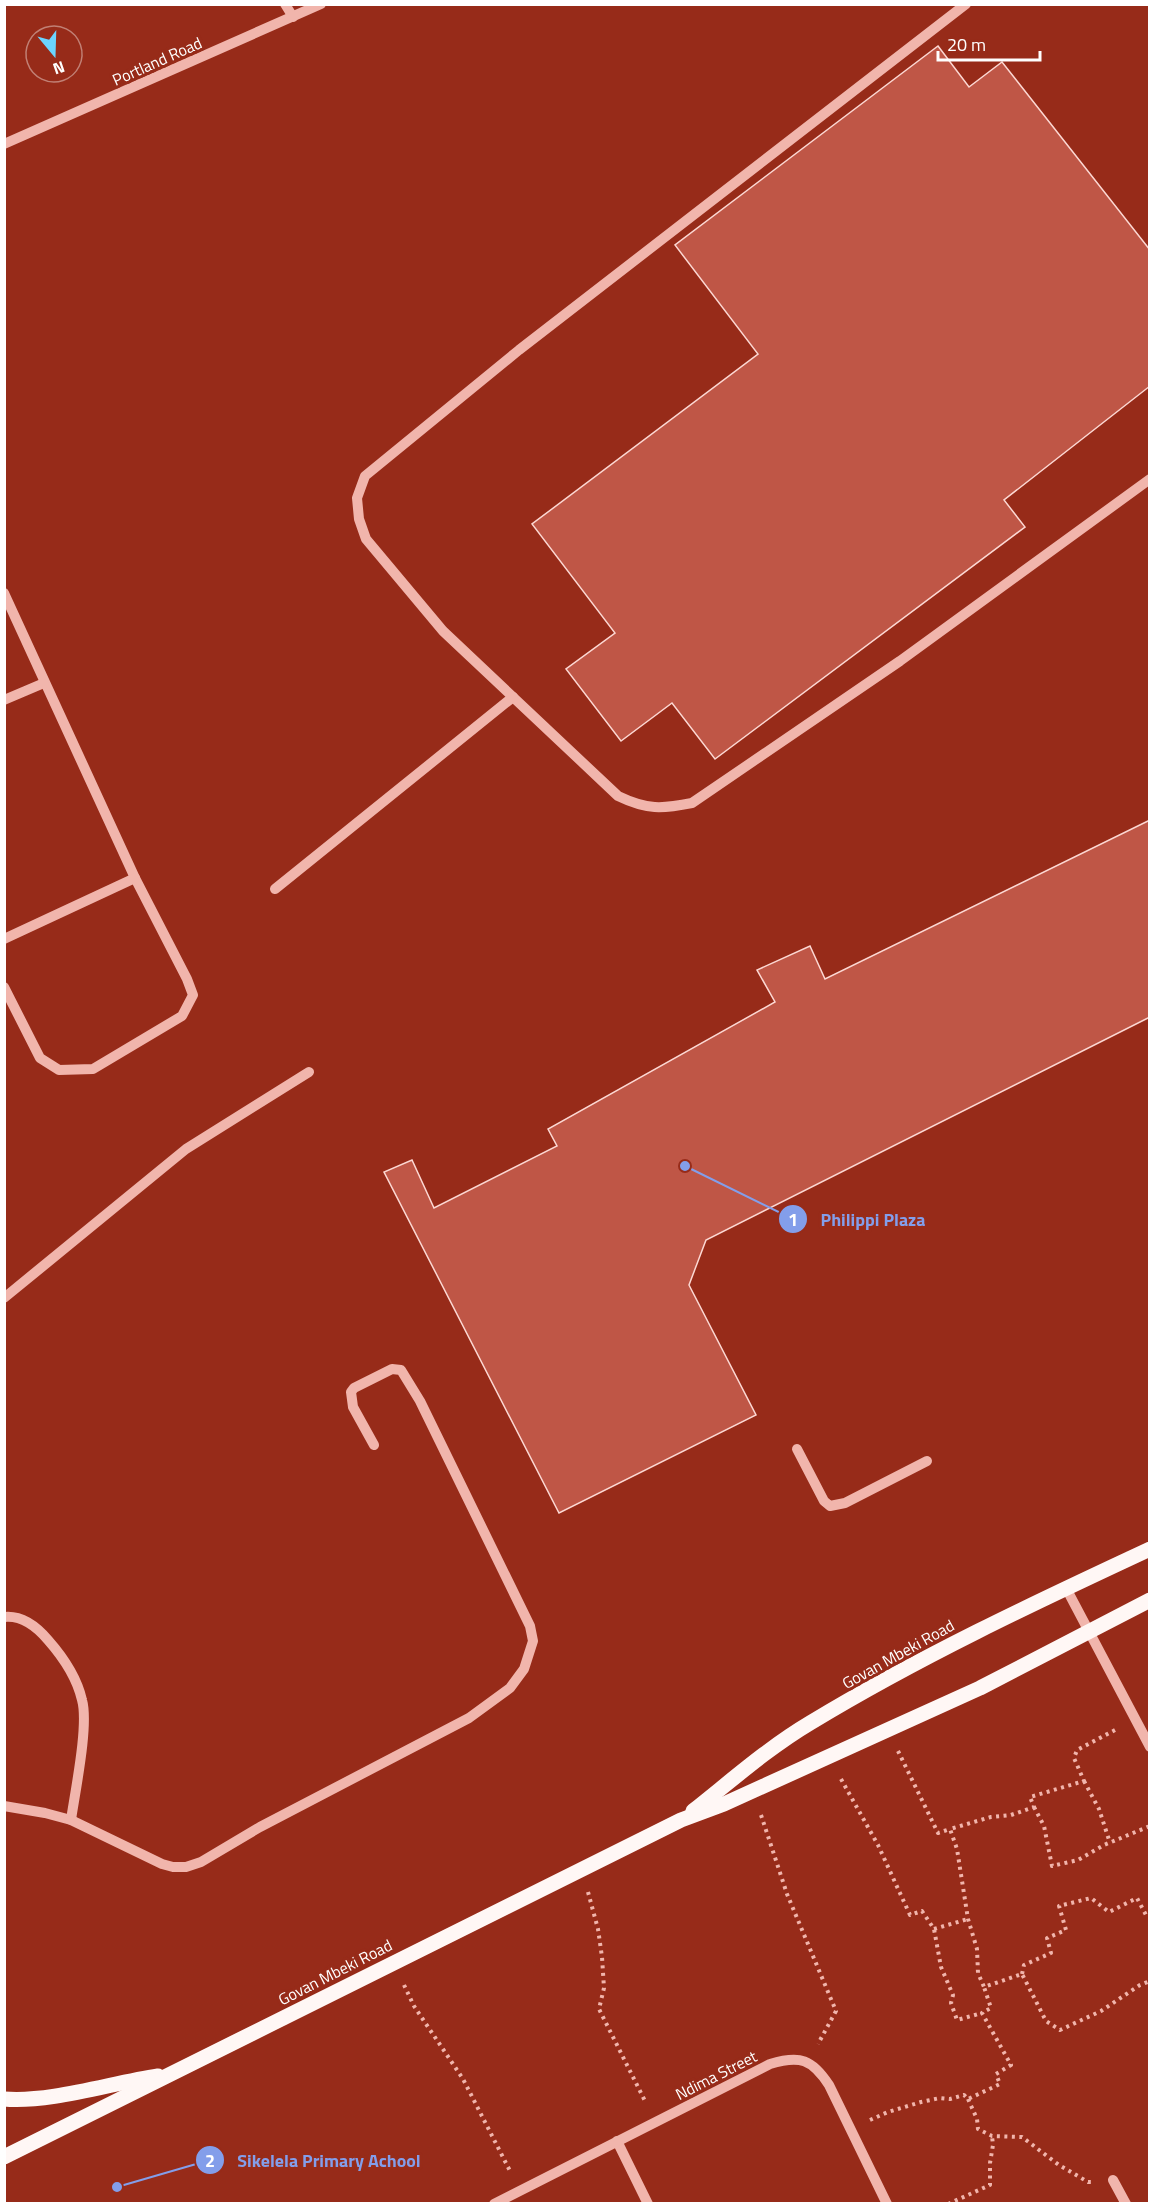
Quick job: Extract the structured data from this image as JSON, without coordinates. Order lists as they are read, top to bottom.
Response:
{
  "streets": {
    "main road": ["Govan Mbeki Road"],
    "street": ["Portland Road", "Ndima Street"]
  },
  "places": ["Philippi Plaza", "Sikelela Primary Achool"],
  "scale_bar": "20 m",
  "north": "bottom"
}
